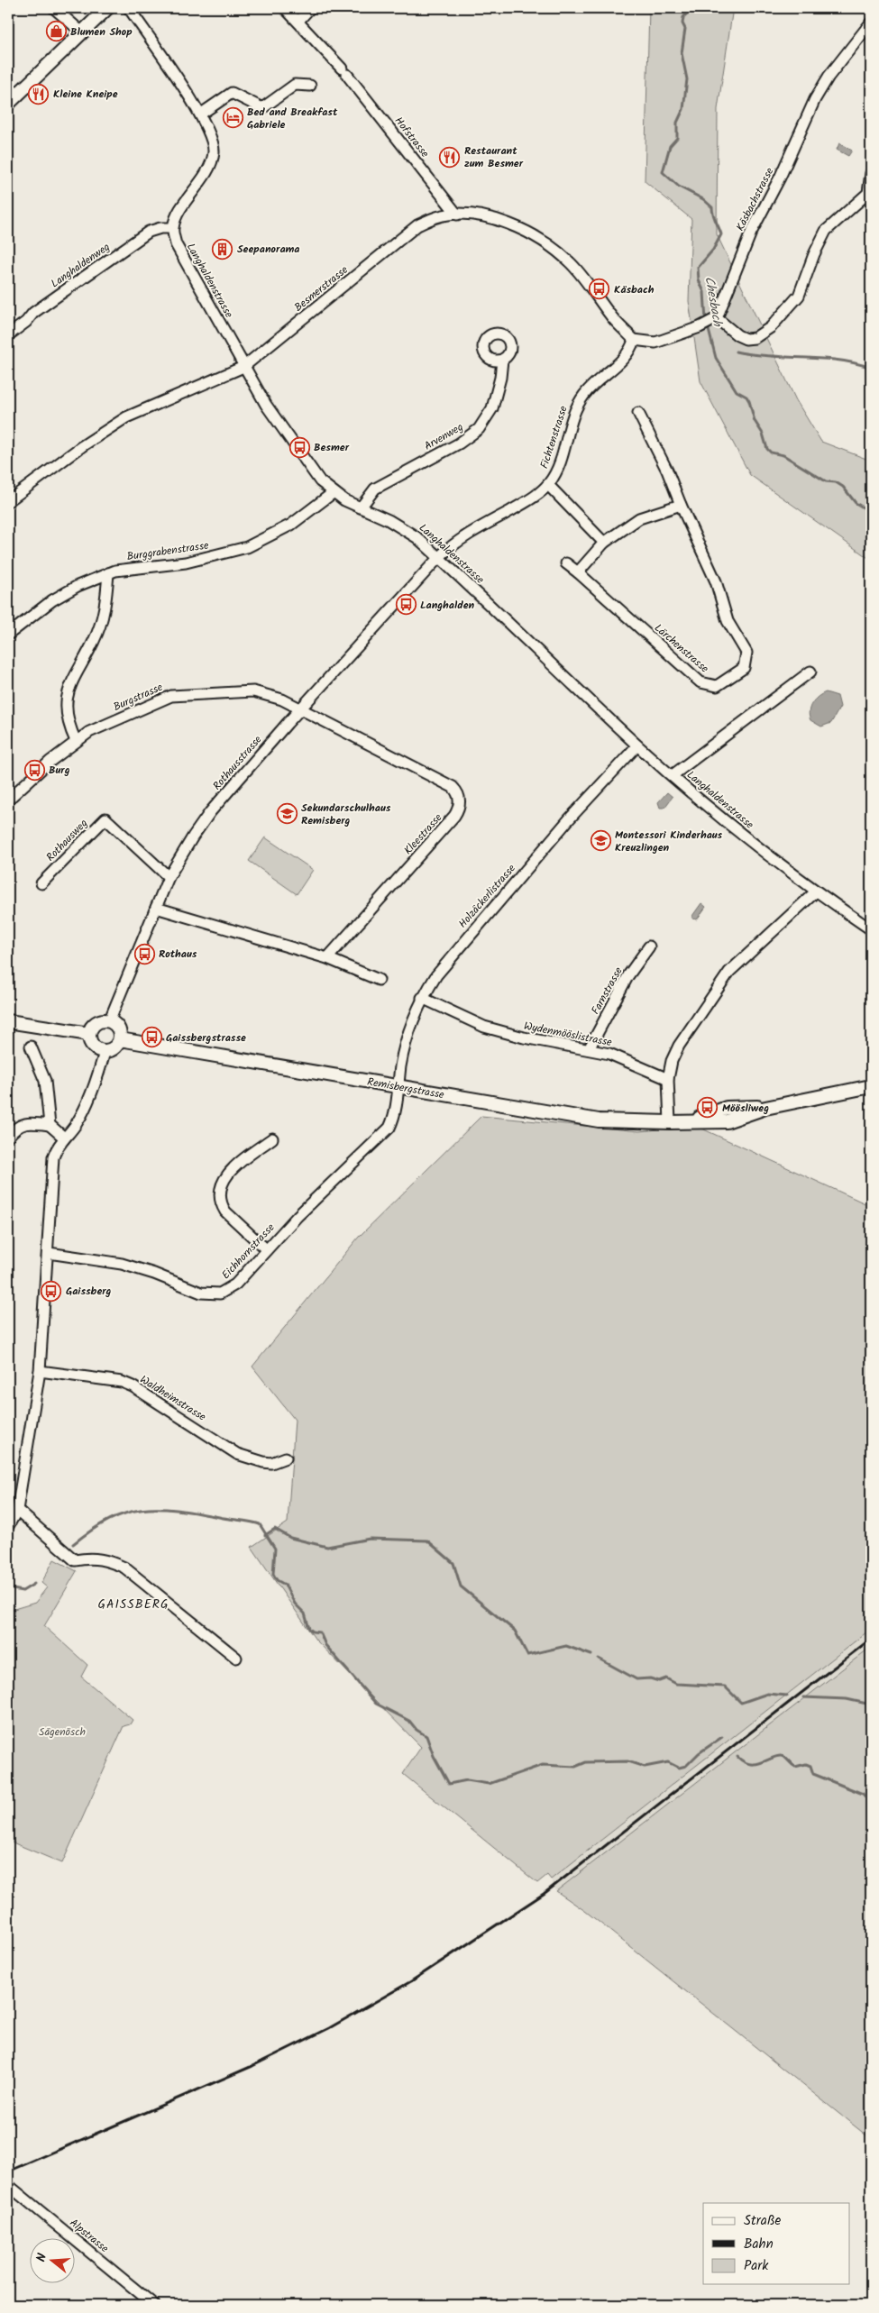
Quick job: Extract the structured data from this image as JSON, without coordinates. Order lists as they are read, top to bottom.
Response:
{
  "streets": {
    "street": [
      "Hofstrasse",
      "Käsbachstrasse",
      "Langhaldenweg",
      "Langhaldenstrasse",
      "Besmerstrasse",
      "Arvenweg",
      "Fichtenstrasse",
      "Burggrabenstrasse",
      "Lärchenstrasse",
      "Burgstrasse",
      "Rothausstrasse",
      "Kleestrasse",
      "Rothausweg",
      "Holzäckerlistrasse",
      "Farnstrasse",
      "Wydenmööslistrasse",
      "Remisbergstrasse",
      "Eichhornstrasse",
      "Waldheimstrasse",
      "Alpstrasse"
    ]
  },
  "crossings": [
    ["Hofstrasse", "Besmerstrasse"],
    ["Langhaldenweg", "Langhaldenstrasse"],
    ["Langhaldenstrasse", "Besmerstrasse"],
    ["Langhaldenstrasse", "Arvenweg"],
    ["Langhaldenstrasse", "Fichtenstrasse"],
    ["Langhaldenstrasse", "Burggrabenstrasse"],
    ["Langhaldenstrasse", "Rothausstrasse"],
    ["Langhaldenstrasse", "Holzäckerlistrasse"],
    ["Besmerstrasse", "Fichtenstrasse"],
    ["Fichtenstrasse", "Rothausstrasse"],
    ["Burgstrasse", "Rothausstrasse"],
    ["Burgstrasse", "Kleestrasse"],
    ["Rothausstrasse", "Kleestrasse"],
    ["Rothausstrasse", "Rothausweg"],
    ["Rothausstrasse", "Remisbergstrasse"],
    ["Holzäckerlistrasse", "Wydenmööslistrasse"],
    ["Holzäckerlistrasse", "Remisbergstrasse"],
    ["Holzäckerlistrasse", "Eichhornstrasse"],
    ["Farnstrasse", "Wydenmööslistrasse"],
    ["Remisbergstrasse", "Eichhornstrasse"]
  ],
  "districts": ["GAISSBERG"],
  "water": ["Chesbach"],
  "parks": ["Sägenösch"],
  "places": {
    "shop": ["Blumen Shop"],
    "restaurant": ["Kleine Kneipe", "Restaurant zum Besmer"],
    "hotel": ["Bed and Breakfast Gabriele"],
    "building": ["Seepanorama"],
    "bus stop": [
      "Käsbach",
      "Besmer",
      "Langhalden",
      "Burg",
      "Rothaus",
      "Gaissbergstrasse",
      "Möösliweg",
      "Gaissberg"
    ],
    "school or university": ["Sekundarschulhaus Remisberg", "Montessori Kinderhaus Kreuzlingen"]
  },
  "legend": ["Straße", "Bahn", "Park"],
  "north": "left"
}
